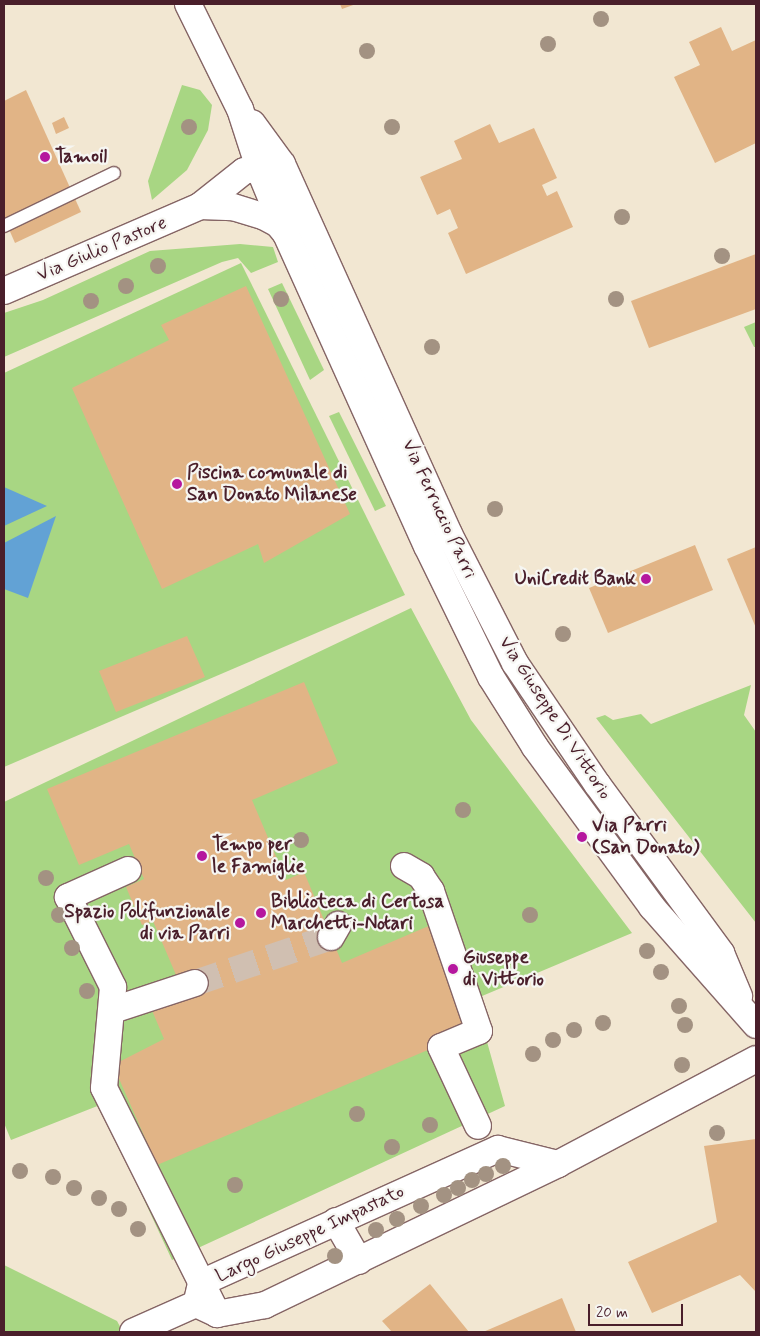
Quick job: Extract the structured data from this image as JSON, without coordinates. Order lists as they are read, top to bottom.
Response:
{
  "streets": {
    "street": [
      "Via Giulio Pastore",
      "Via Ferruccio Parri",
      "Via Giuseppe Di Vittorio",
      "Largo Giuseppe Impastato"
    ]
  },
  "crossings": [
    ["Via Giulio Pastore", "Via Ferruccio Parri"],
    ["Via Ferruccio Parri", "Via Giuseppe Di Vittorio"]
  ],
  "places": [
    "Tamoil",
    "Piscina comunale di San Donato Milanese",
    "UniCredit Bank",
    "Via Parri (San Donato)",
    "Tempo per le Famiglie",
    "Biblioteca di Certosa Marchetti-Notari",
    "Spazio Polifunzionale di via Parri",
    "Giuseppe di Vittorio"
  ],
  "scale_bar": "20 m"
}
